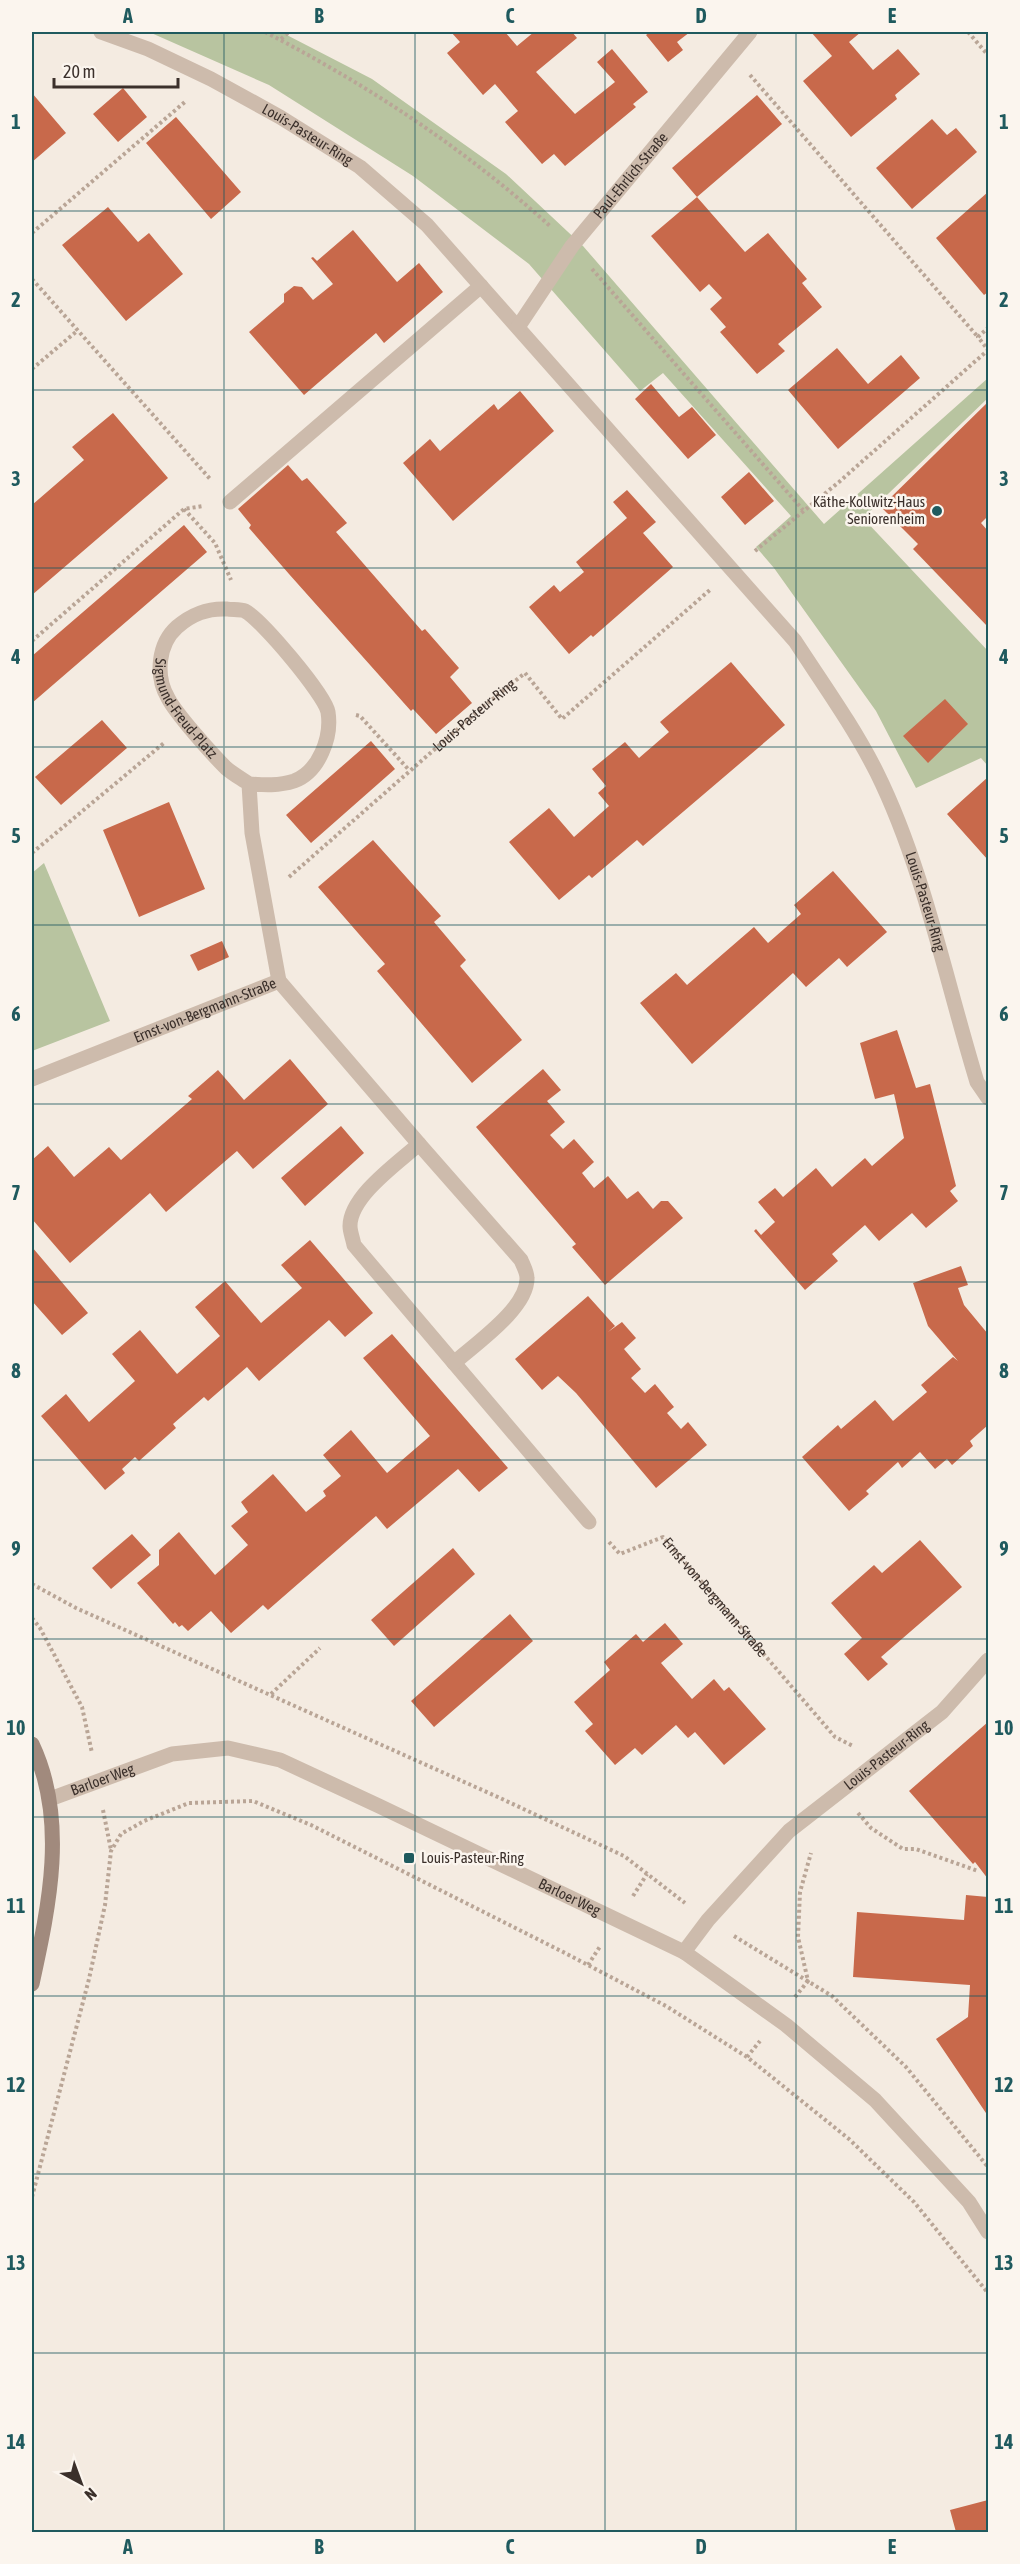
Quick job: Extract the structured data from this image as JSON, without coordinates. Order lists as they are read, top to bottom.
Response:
{
  "streets": {
    "street": [
      "Louis-Pasteur-Ring",
      "Paul-Ehrlich-Straße",
      "Sigmund-Freud-Platz",
      "Ernst-von-Bergmann-Straße",
      "Barloer Weg"
    ]
  },
  "crossings": [
    ["Louis-Pasteur-Ring", "Paul-Ehrlich-Straße"],
    ["Louis-Pasteur-Ring", "Ernst-von-Bergmann-Straße"],
    ["Louis-Pasteur-Ring", "Barloer Weg"]
  ],
  "places": {
    "other": ["Käthe-Kollwitz-Haus Seniorenheim"],
    "transit": ["Louis-Pasteur-Ring"]
  },
  "scale_bar": "20 m",
  "north": "bottom right",
  "grid": {
    "columns": [
      "A",
      "B",
      "C",
      "D",
      "E"
    ],
    "rows": [
      "1",
      "2",
      "3",
      "4",
      "5",
      "6",
      "7",
      "8",
      "9",
      "10",
      "11",
      "12",
      "13",
      "14"
    ]
  }
}
